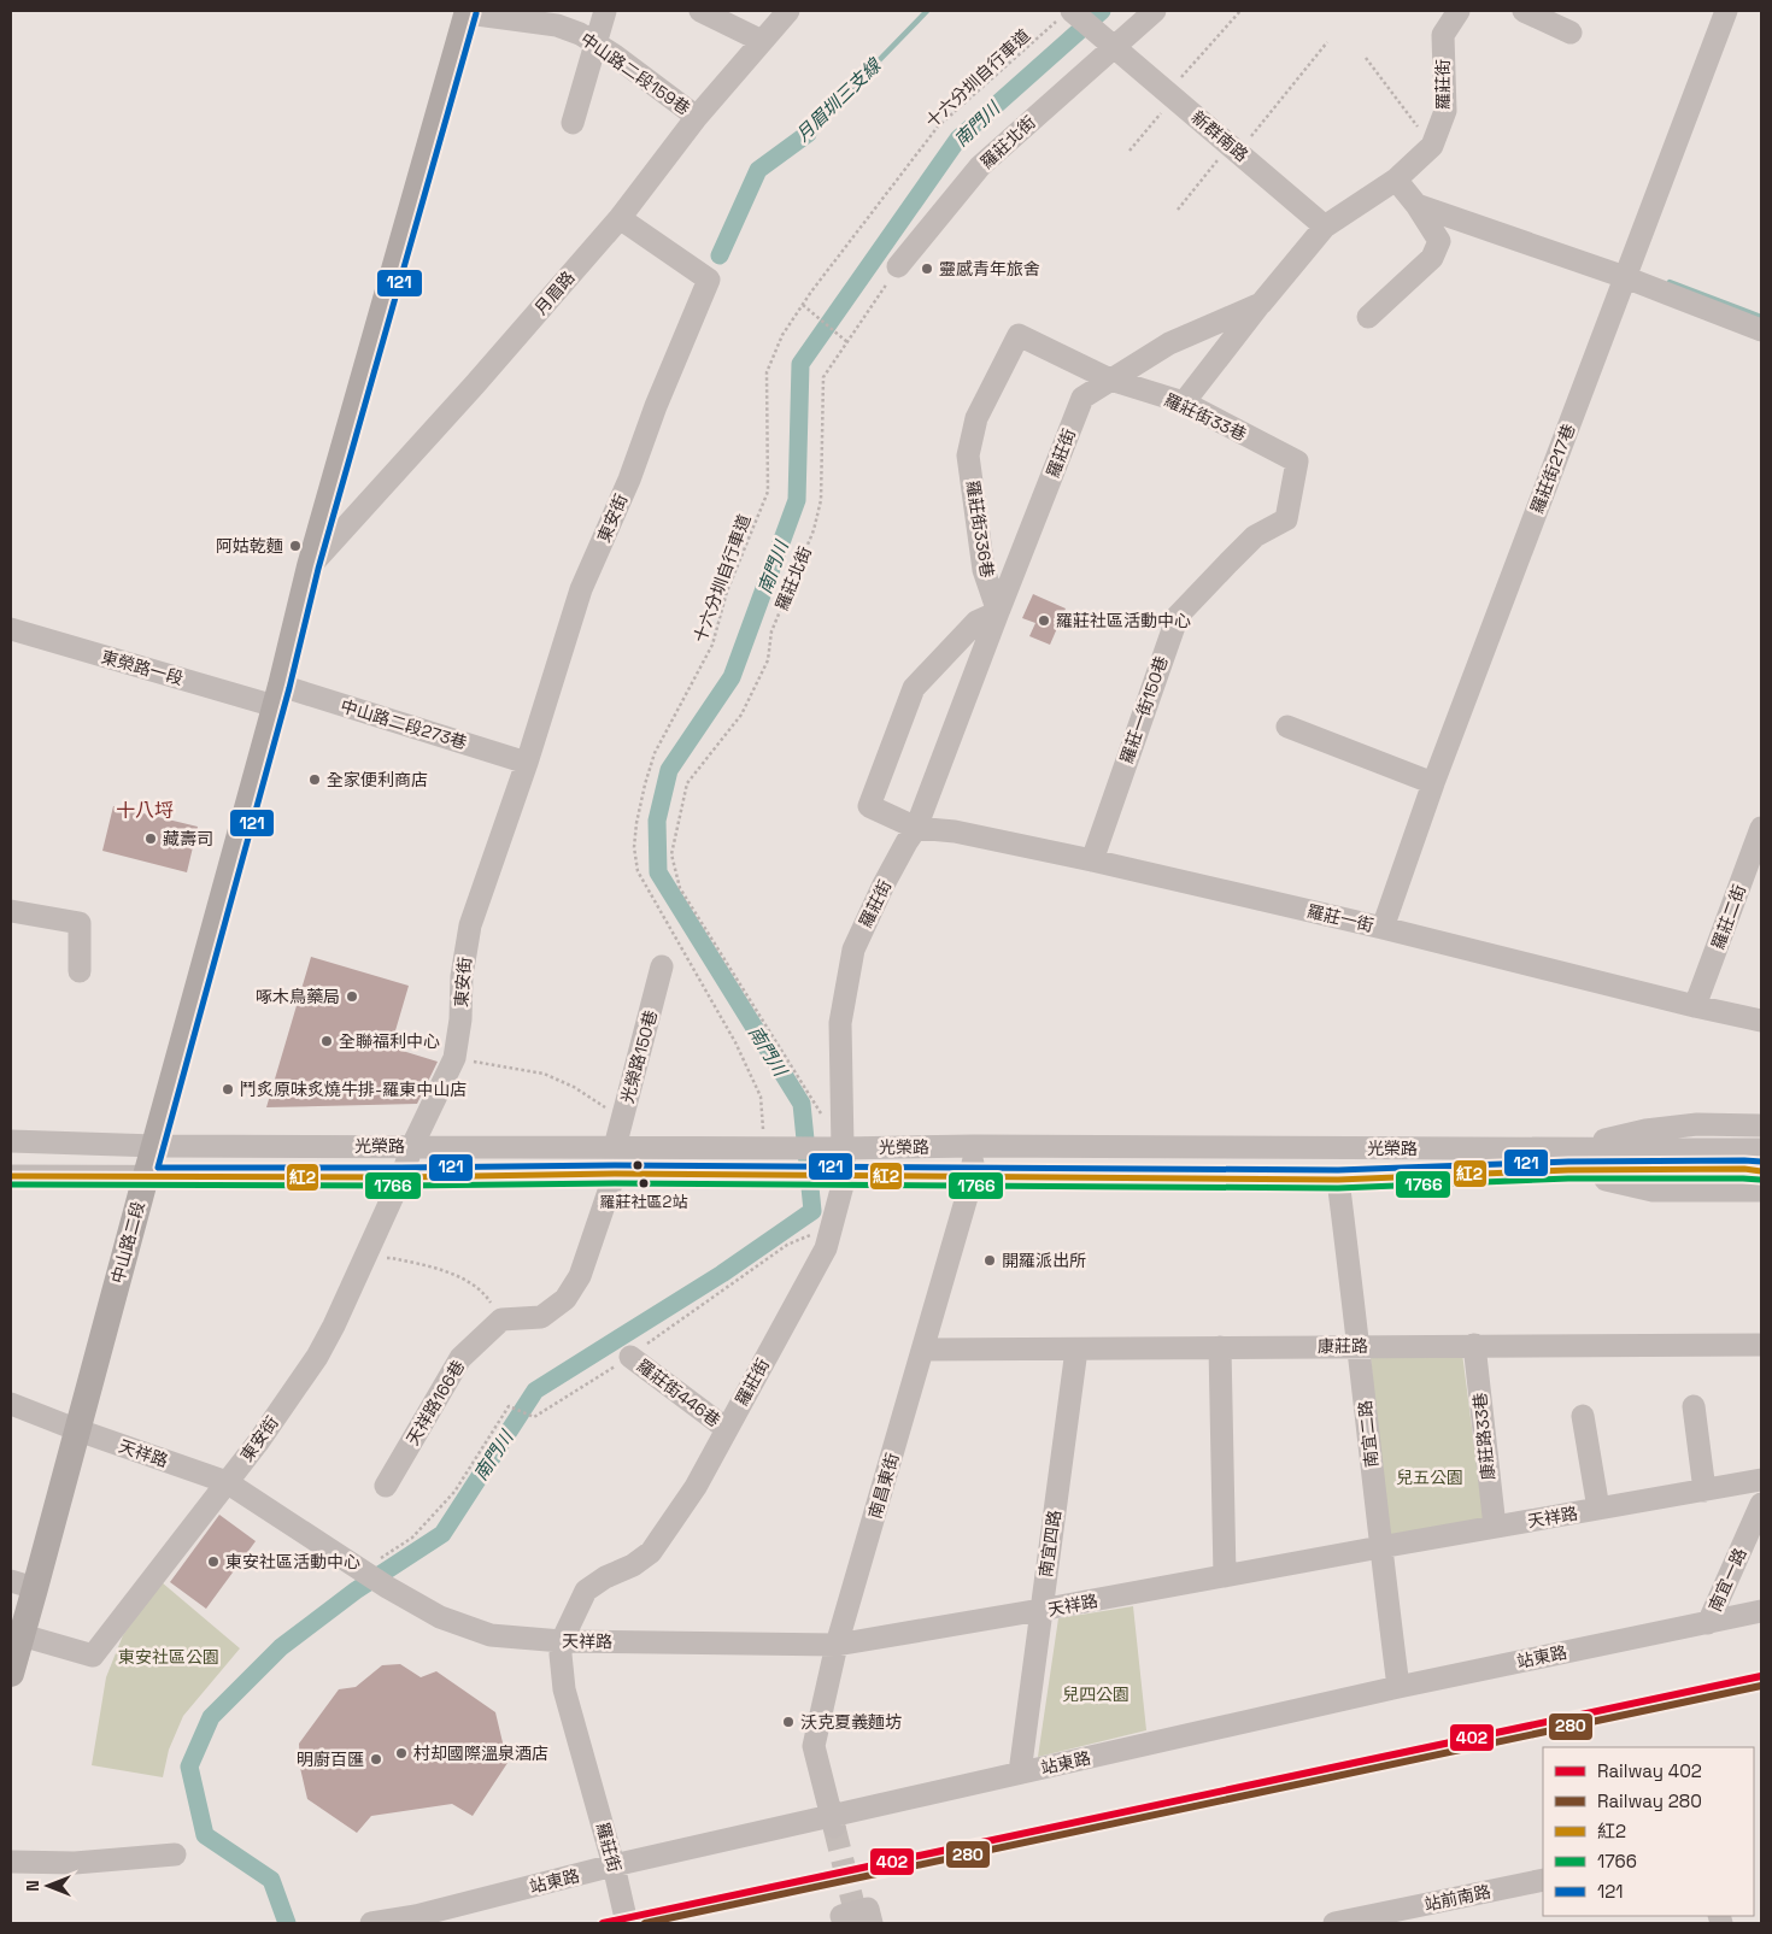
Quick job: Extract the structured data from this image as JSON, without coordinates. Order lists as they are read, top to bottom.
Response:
{
  "streets": {
    "main road": ["中山路二段"],
    "street": [
      "中山路二段159巷",
      "羅莊街",
      "新群南路",
      "羅莊北街",
      "月眉路",
      "羅莊街33巷",
      "羅莊街217巷",
      "東安街",
      "羅莊街336巷",
      "東榮路一段",
      "羅莊一街150巷",
      "中山路二段273巷",
      "羅莊二街",
      "羅莊一街",
      "光榮路150巷",
      "光榮路",
      "康莊路",
      "羅莊街446巷",
      "天祥路166巷",
      "南宜二路",
      "康莊路33巷",
      "天祥路",
      "南昌東街",
      "南宜四路",
      "南宜一路",
      "站東路",
      "站前南路"
    ],
    "path": ["十六分圳自行車道"]
  },
  "crossings": [
    ["中山路二段159巷", "月眉路"],
    ["中山路二段159巷", "中山路二段"],
    ["十六分圳自行車道", "新群南路"],
    ["十六分圳自行車道", "光榮路"],
    ["羅莊街", "新群南路"],
    ["羅莊街", "羅莊街33巷"],
    ["羅莊街", "羅莊街336巷"],
    ["羅莊街", "羅莊一街"],
    ["羅莊街", "光榮路"],
    ["羅莊街", "羅莊街446巷"],
    ["羅莊街", "天祥路"],
    ["羅莊街", "站東路"],
    ["新群南路", "羅莊北街"],
    ["月眉路", "東安街"],
    ["月眉路", "中山路二段"],
    ["羅莊街33巷", "羅莊街336巷"],
    ["羅莊街33巷", "羅莊一街150巷"],
    ["羅莊街217巷", "羅莊一街"],
    ["東安街", "中山路二段273巷"],
    ["東安街", "光榮路"],
    ["東安街", "中山路二段"],
    ["東安街", "天祥路"],
    ["東榮路一段", "中山路二段273巷"],
    ["東榮路一段", "中山路二段"],
    ["羅莊一街150巷", "羅莊一街"],
    ["中山路二段273巷", "中山路二段"],
    ["羅莊二街", "羅莊一街"],
    ["光榮路150巷", "光榮路"],
    ["光榮路", "中山路二段"],
    ["光榮路", "南宜二路"],
    ["光榮路", "南昌東街"],
    ["中山路二段", "天祥路"],
    ["康莊路", "南宜二路"],
    ["康莊路", "康莊路33巷"],
    ["康莊路", "南昌東街"],
    ["康莊路", "南宜四路"],
    ["南宜二路", "天祥路"],
    ["南宜二路", "站東路"],
    ["康莊路33巷", "天祥路"],
    ["天祥路", "南昌東街"],
    ["天祥路", "南宜四路"],
    ["南昌東街", "站東路"],
    ["南宜四路", "站東路"],
    ["南宜一路", "站東路"]
  ],
  "districts": ["十八埒"],
  "water": ["月眉圳三支線", "南門川"],
  "parks": ["兒五公園", "東安社區公園", "兒四公園"],
  "places": [
    "靈感青年旅舍",
    "阿姑乾麵",
    "羅莊社區活動中心",
    "全家便利商店",
    "藏壽司",
    "啄木鳥藥局",
    "全聯福利中心",
    "鬥炙原味炙燒牛排-羅東中山店",
    "羅莊社區2站",
    "開羅派出所",
    "東安社區活動中心",
    "沃克夏義麵坊",
    "村却國際溫泉酒店",
    "明廚百匯"
  ],
  "lines": [
    "transit line 121",
    "transit line 紅2",
    "transit line 1766",
    "rail line 402",
    "rail line 280"
  ],
  "legend": [
    "Railway 402",
    "Railway 280",
    "紅2",
    "1766",
    "121"
  ],
  "north": "left"
}
